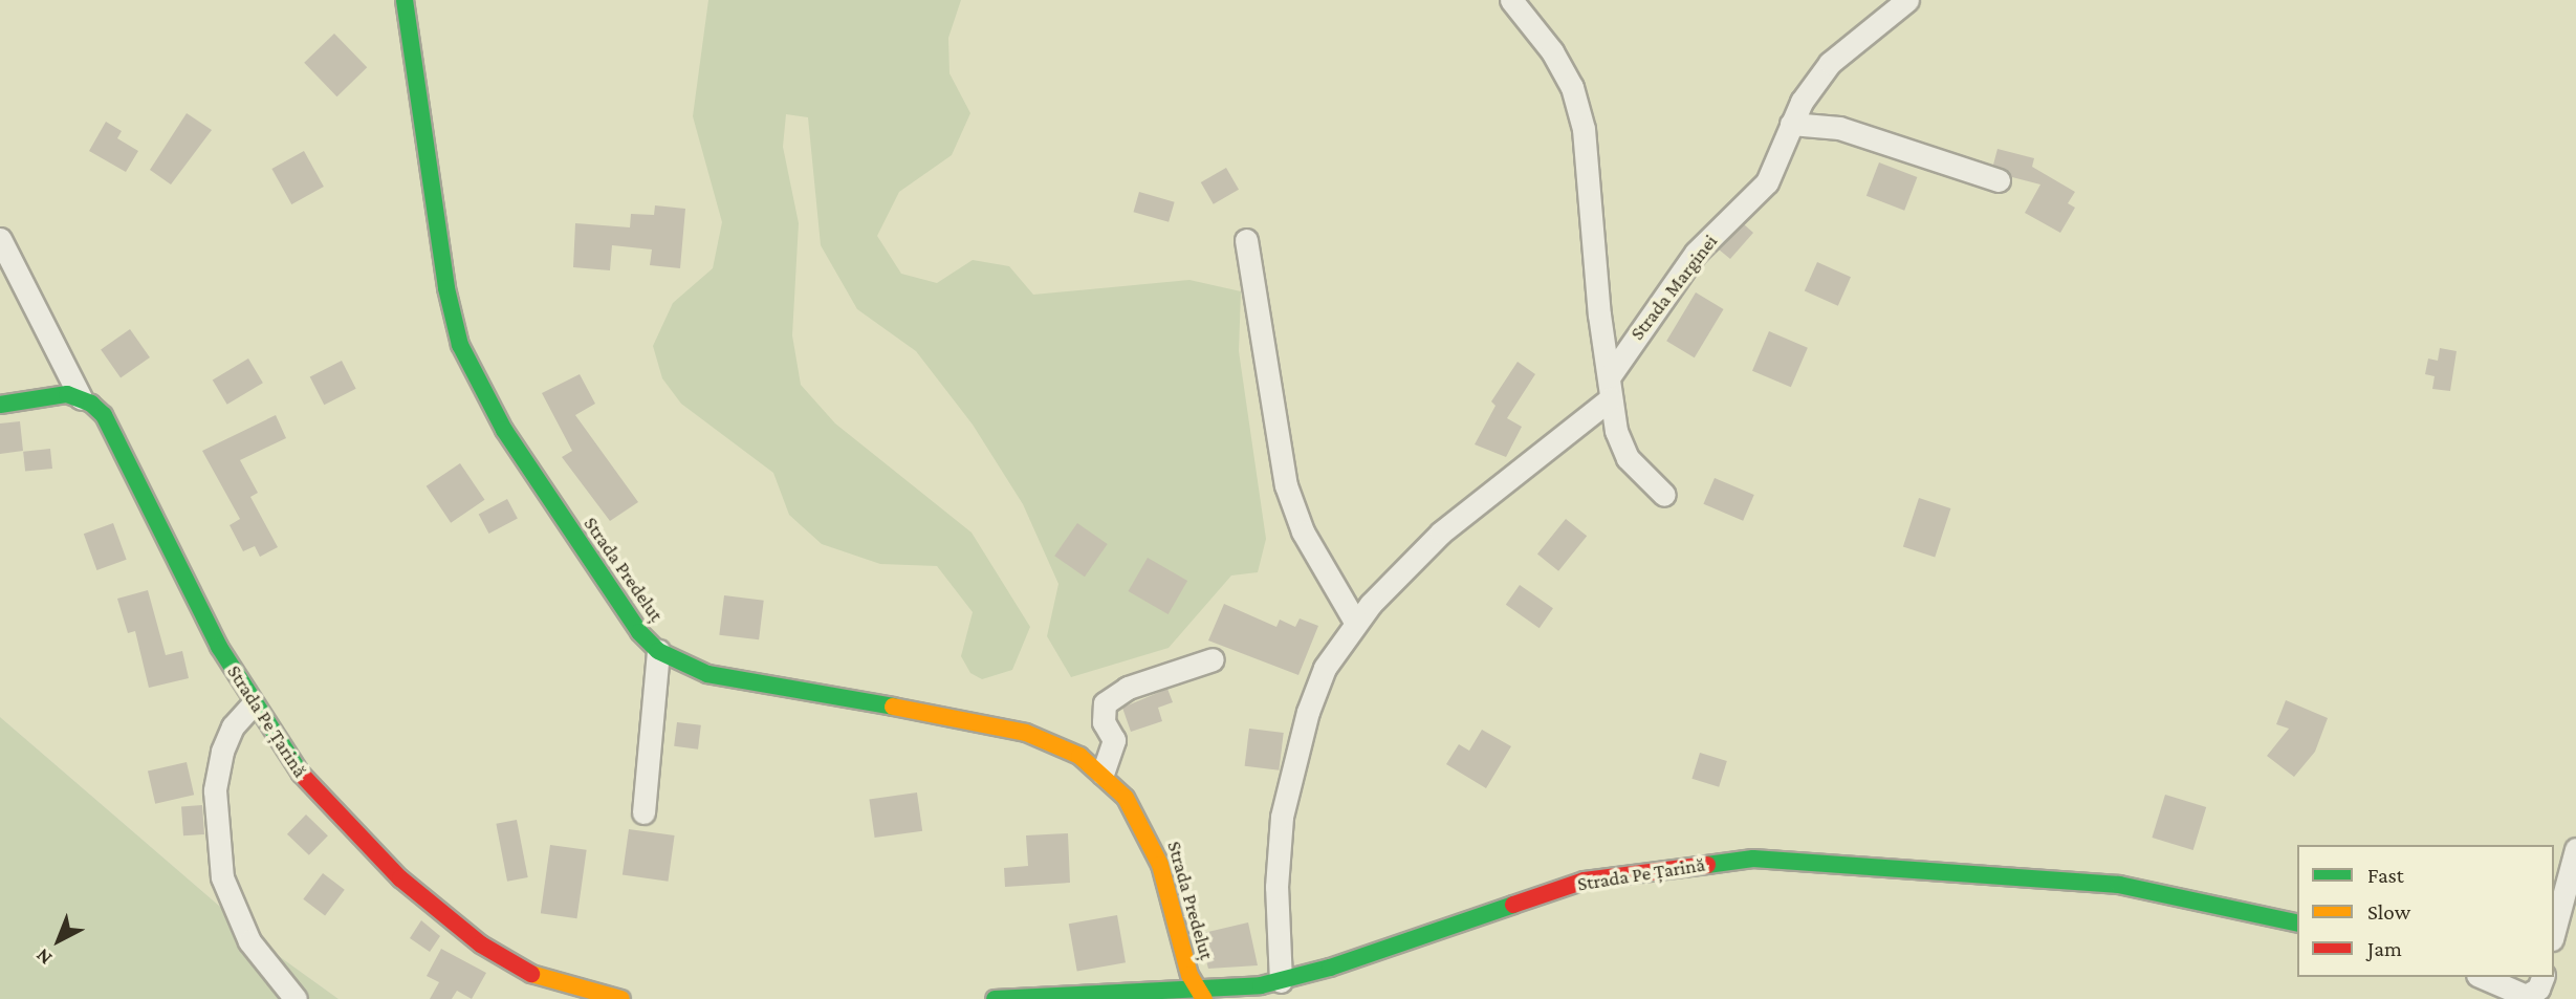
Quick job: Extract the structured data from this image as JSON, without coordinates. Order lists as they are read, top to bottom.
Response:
{
  "streets": {
    "street": ["Strada Marginei", "Strada Predeluț", "Strada Pe Țarină"]
  },
  "crossings": [
    ["Strada Predeluț", "Strada Pe Țarină"]
  ],
  "legend": ["Fast", "Slow", "Jam"],
  "north": "bottom left"
}
